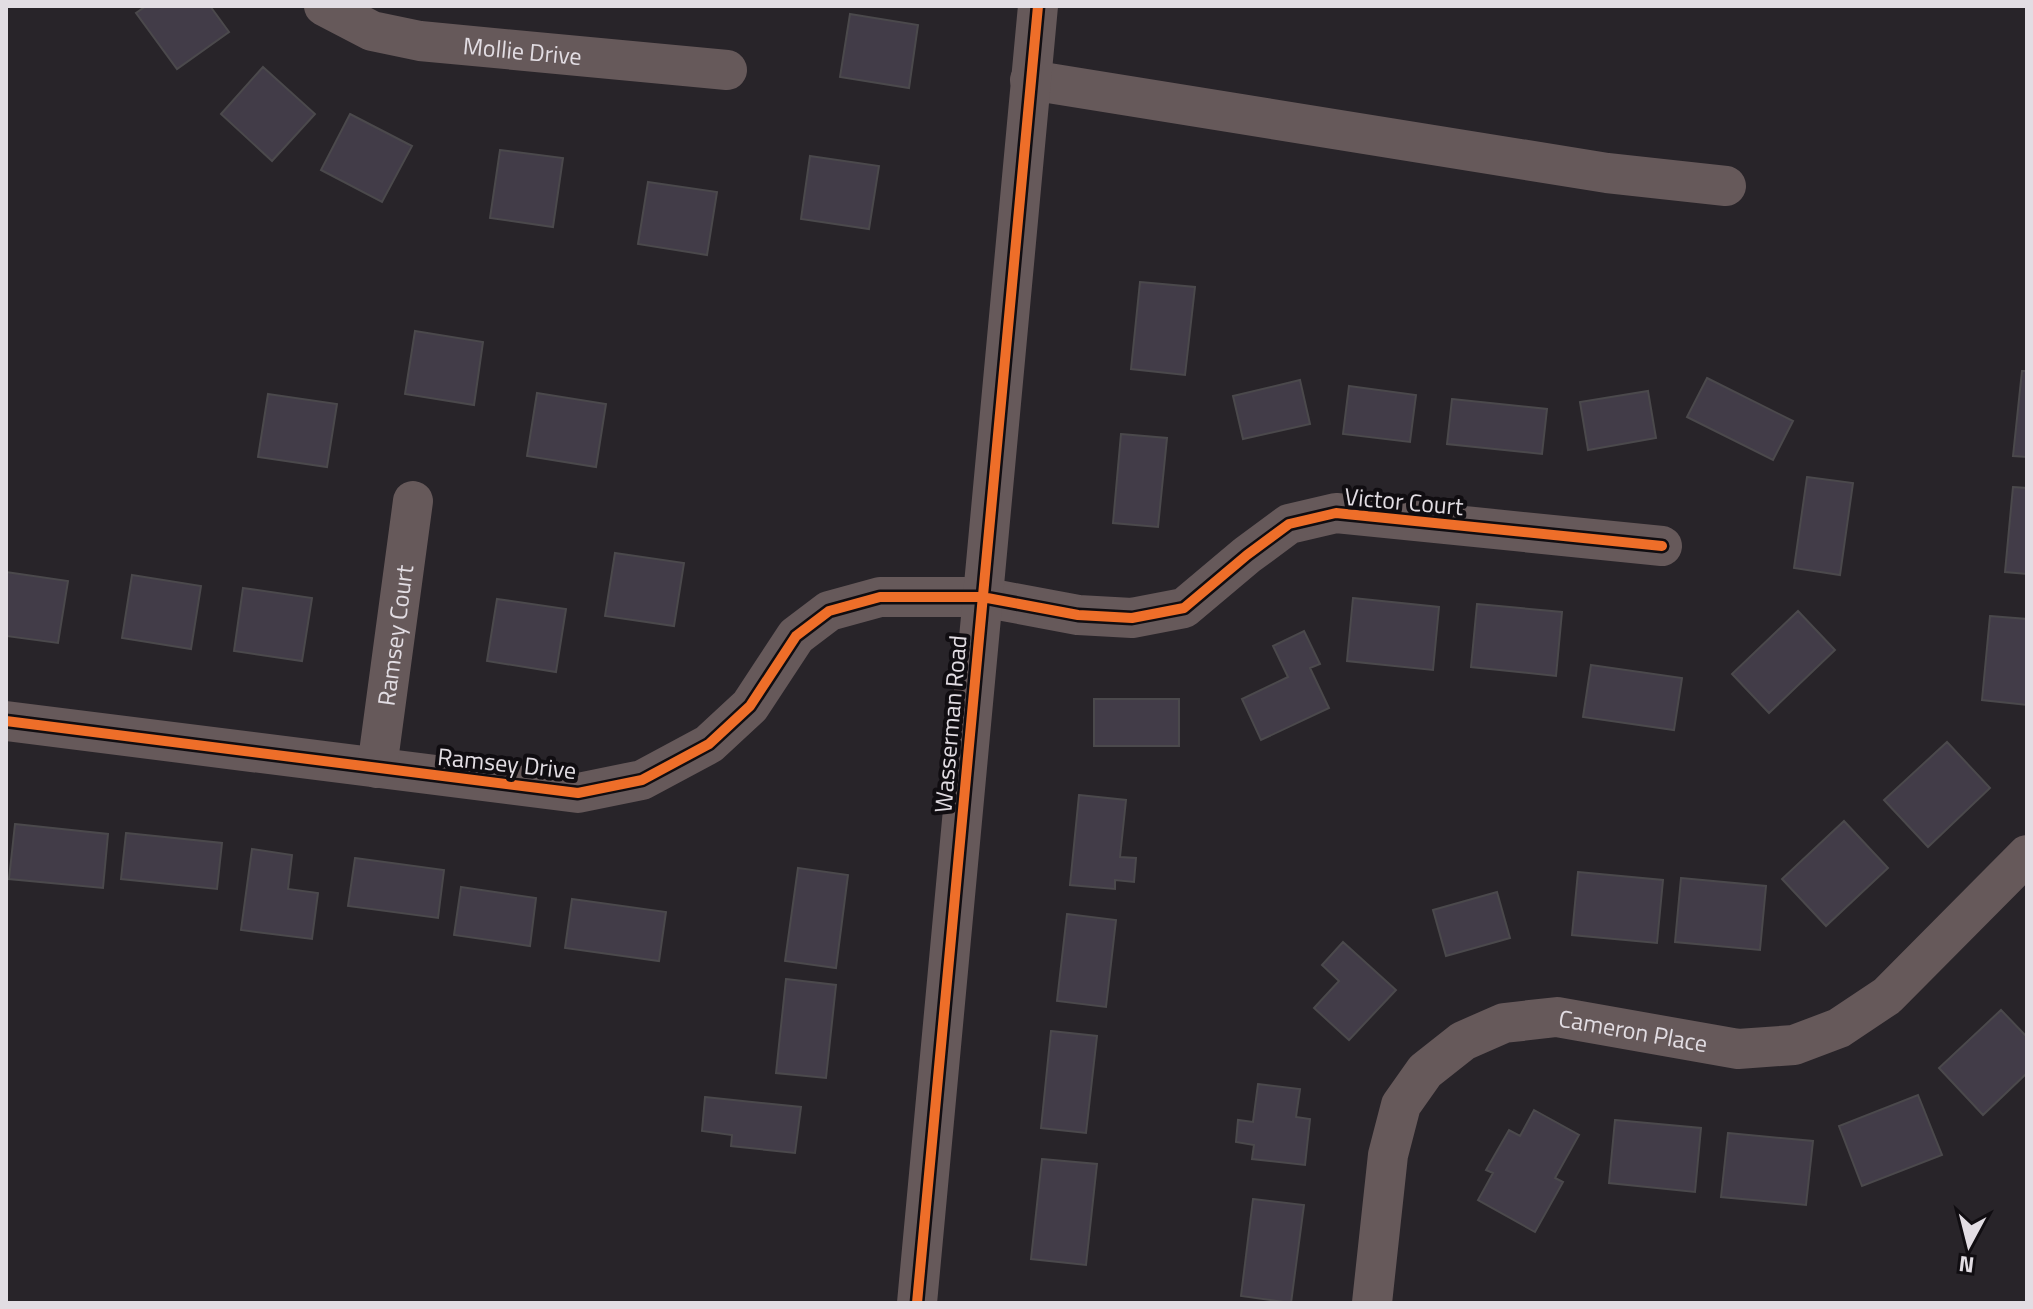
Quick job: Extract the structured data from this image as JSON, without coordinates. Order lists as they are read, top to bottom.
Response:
{
  "streets": {
    "street": [
      "Mollie Drive",
      "Victor Court",
      "Ramsey Court",
      "Wasserman Road",
      "Ramsey Drive",
      "Cameron Place"
    ]
  },
  "crossings": [
    ["Victor Court", "Wasserman Road"],
    ["Victor Court", "Ramsey Drive"],
    ["Ramsey Court", "Ramsey Drive"],
    ["Wasserman Road", "Ramsey Drive"]
  ],
  "north": "bottom"
}
